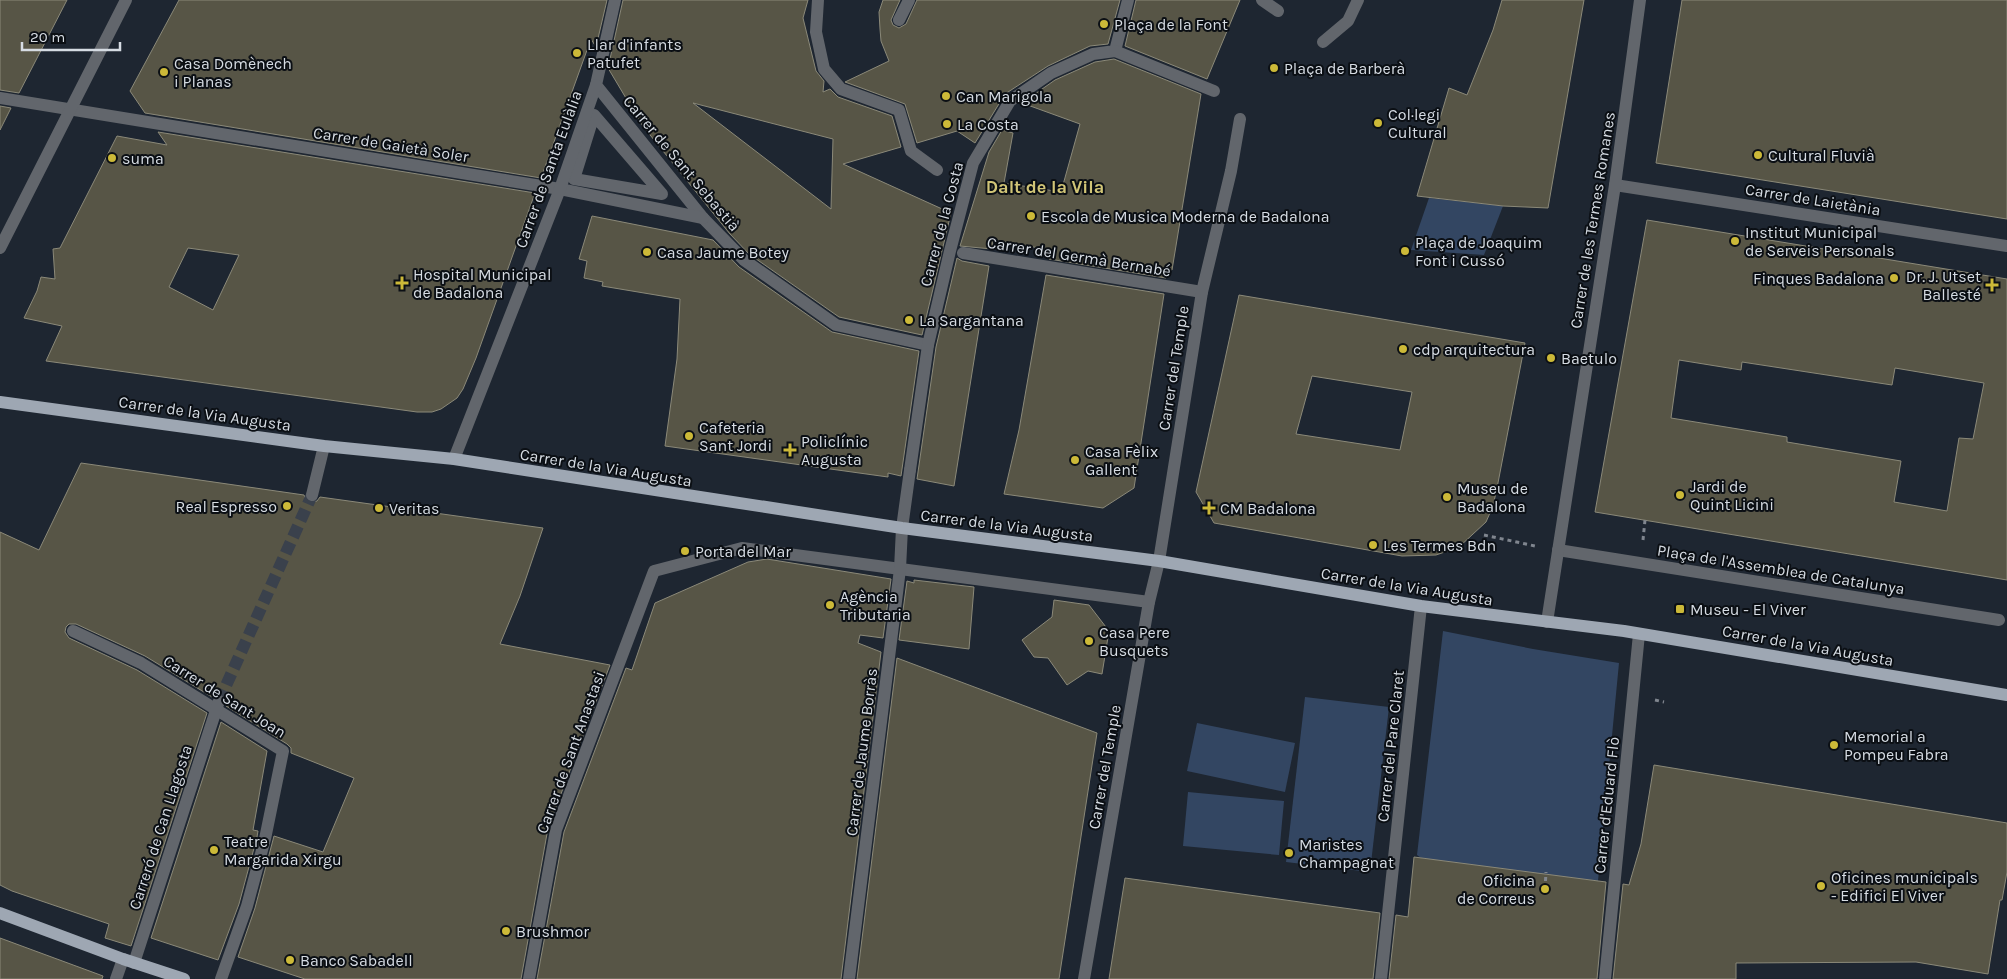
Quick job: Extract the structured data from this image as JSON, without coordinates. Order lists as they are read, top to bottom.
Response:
{
  "streets": {
    "main road": ["Carrer de la Via Augusta"],
    "street": [
      "Carrer de Gaietà Soler",
      "Carrer de Sant Sebastià",
      "Carrer de Santa Eulàlia",
      "Carrer de Laietània",
      "Carrer de les Termes Romanes",
      "Carrer de la Costa",
      "Carrer del Germà Bernabé",
      "Carrer del Temple",
      "Plaça de l'Assemblea de Catalunya",
      "Carrer de Sant Joan",
      "Carrer del Pare Claret",
      "Carrer de Sant Anastasi",
      "Carrer de Jaume Borràs",
      "Carrer d'Eduard Flò",
      "Carreró de Can Llagosta"
    ]
  },
  "crossings": [
    ["Carrer de Gaietà Soler", "Carrer de Sant Sebastià"],
    ["Carrer de Gaietà Soler", "Carrer de Santa Eulàlia"],
    ["Carrer de Sant Sebastià", "Carrer de Santa Eulàlia"],
    ["Carrer de Sant Sebastià", "Carrer de la Costa"],
    ["Carrer de Santa Eulàlia", "Carrer de la Via Augusta"],
    ["Carrer de Laietània", "Carrer de les Termes Romanes"],
    ["Carrer de les Termes Romanes", "Carrer de la Via Augusta"],
    ["Carrer de les Termes Romanes", "Plaça de l'Assemblea de Catalunya"],
    ["Carrer de la Costa", "Carrer del Germà Bernabé"],
    ["Carrer de la Costa", "Carrer de la Via Augusta"],
    ["Carrer de la Costa", "Carrer de Jaume Borràs"],
    ["Carrer del Germà Bernabé", "Carrer del Temple"],
    ["Carrer del Temple", "Carrer de la Via Augusta"],
    ["Carrer de la Via Augusta", "Carrer del Pare Claret"],
    ["Carrer de la Via Augusta", "Carrer de Jaume Borràs"],
    ["Carrer de la Via Augusta", "Carrer d'Eduard Flò"],
    ["Carrer de Sant Joan", "Carreró de Can Llagosta"],
    ["Carrer de Sant Anastasi", "Carrer de Jaume Borràs"]
  ],
  "districts": ["Dalt de la Vila"],
  "places": {
    "other": [
      "Plaça de la Font",
      "Llar d'infants Patufet",
      "Plaça de Barberà",
      "Casa Domènech i Planas",
      "Can Marigola",
      "Col·legi Cultural",
      "La Costa",
      "Cultural Fluvià",
      "suma",
      "Escola de Musica Moderna de Badalona",
      "Institut Municipal de Serveis Personals",
      "Plaça de Joaquim Font i Cussó",
      "Casa Jaume Botey",
      "Finques Badalona",
      "La Sargantana",
      "cdp arquitectura",
      "Baetulo",
      "Cafeteria Sant Jordi",
      "Casa Fèlix Gallent",
      "Jardi de Quint Licini",
      "Museu de Badalona",
      "Real Espresso",
      "Veritas",
      "Les Termes Bdn",
      "Porta del Mar",
      "Agència Tributaria",
      "Casa Pere Busquets",
      "Memorial a Pompeu Fabra",
      "Teatre Margarida Xirgu",
      "Maristes Champagnat",
      "Oficines municipals - Edifici El Viver",
      "Oficina de Correus",
      "Brushmor",
      "Banco Sabadell"
    ],
    "health": [
      "Hospital Municipal de Badalona",
      "Dr. J. Utset Ballesté",
      "Policlínic Augusta",
      "CM Badalona"
    ],
    "transit": ["Museu - El Viver"]
  },
  "scale_bar": "20 m"
}
